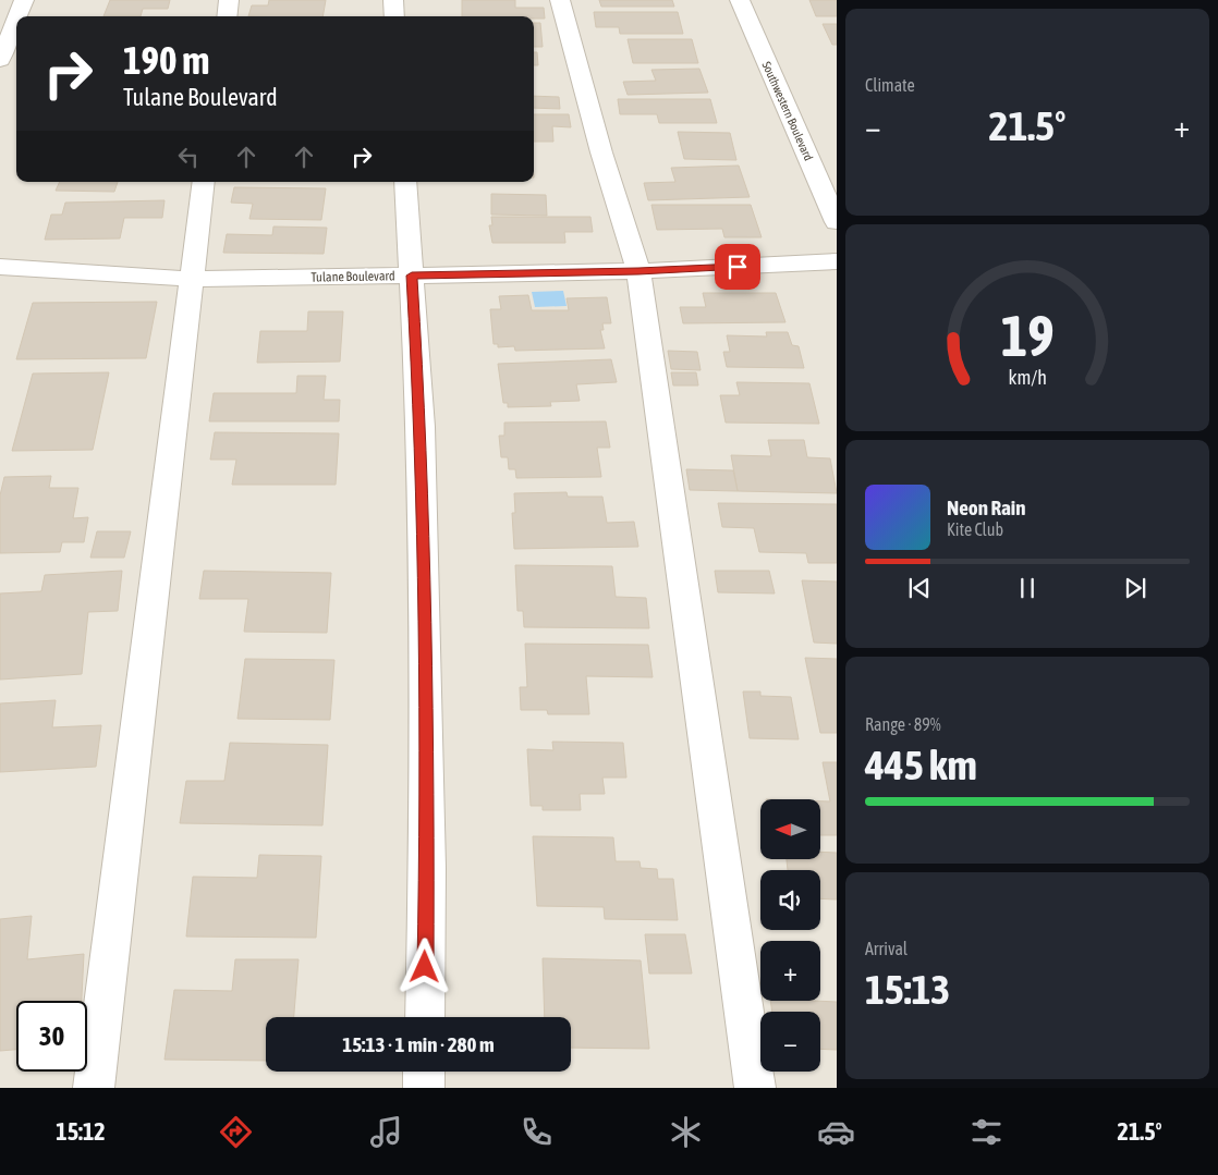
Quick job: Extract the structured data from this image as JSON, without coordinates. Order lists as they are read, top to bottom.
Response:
{
  "streets": {
    "street": ["Southwestern Boulevard", "Tulane Boulevard"]
  },
  "north": "left",
  "page": {
    "tile": [
      "Climate",
      ["Range · 89%", "445 km"],
      ["Arrival", "15:13"]
    ],
    "turn": ["190 m", "Tulane Boulevard"],
    "heat": ["−", "21.5°", "+"],
    "song": ["Neon Rain", "Kite Club"],
    "map_buttons": ["+", "−"],
    "limit": "30",
    "trip": "15:13 · 1 min · 280 m",
    "tabs": ["15:12", "21.5°"],
    "gauge": ["19", "km/h"]
  }
}
